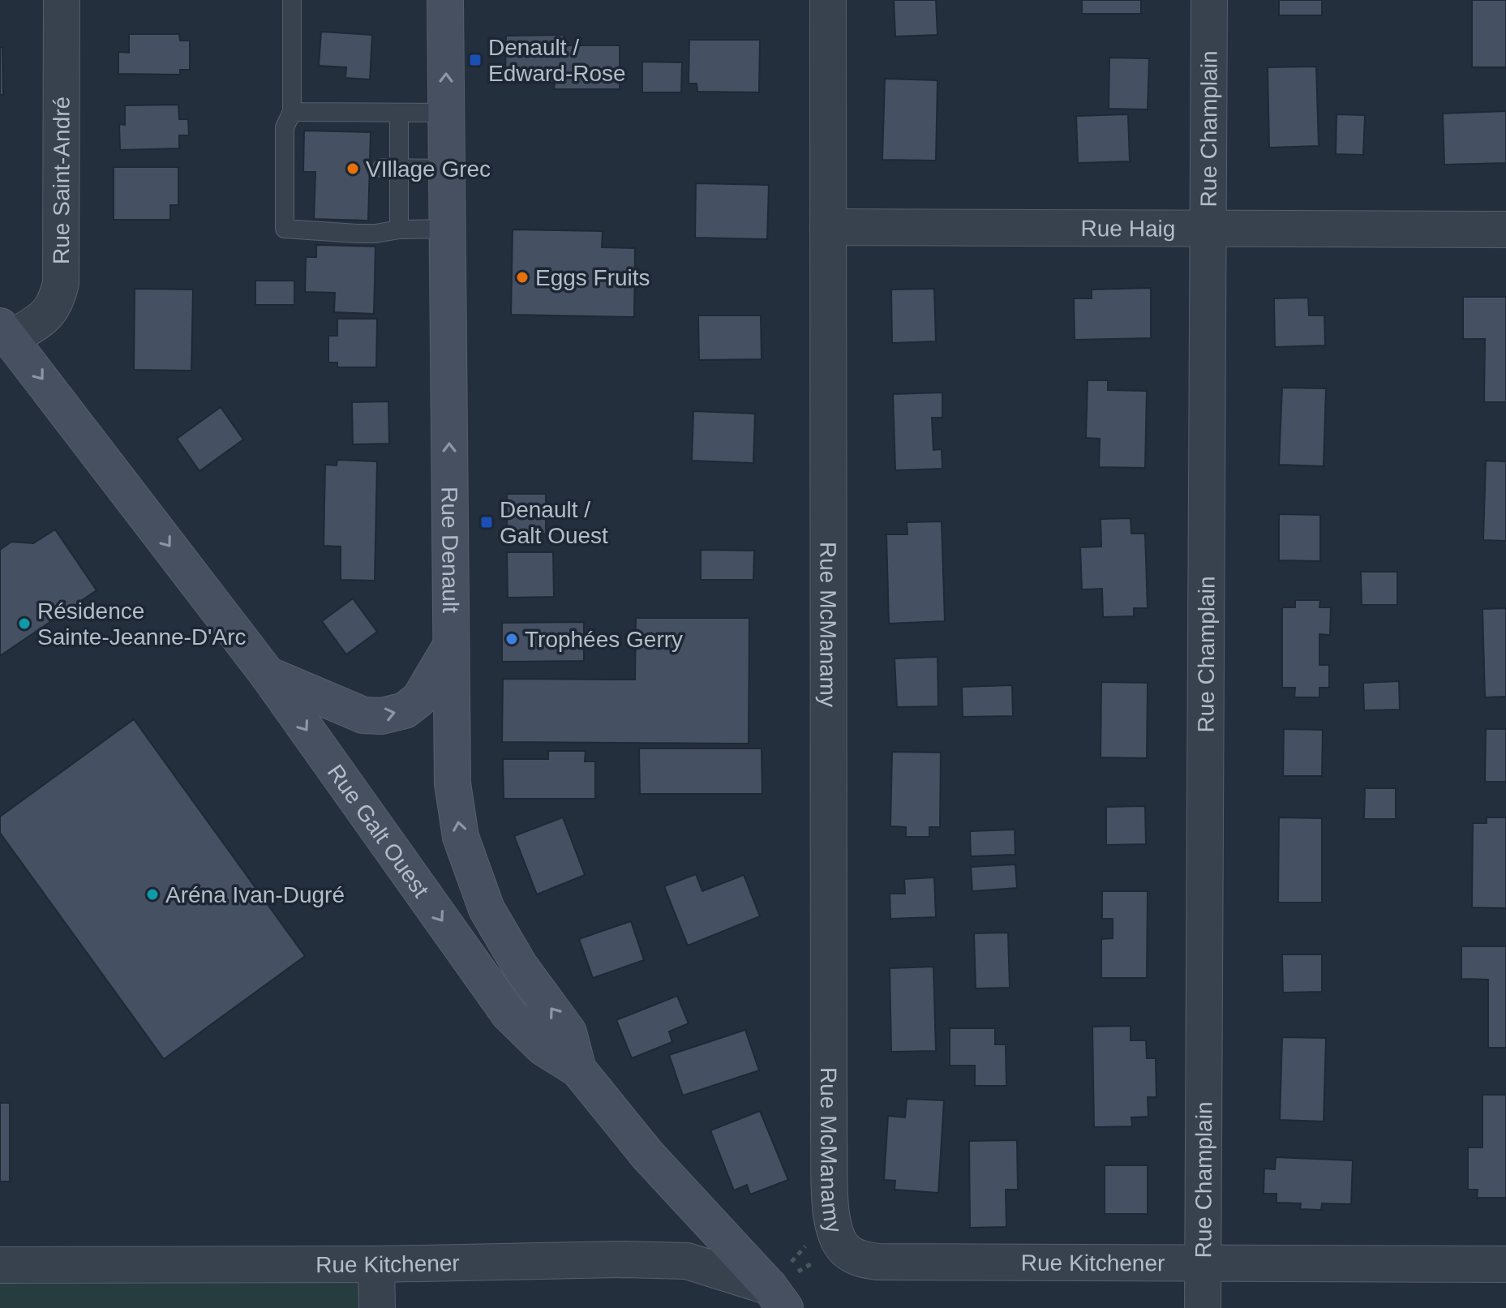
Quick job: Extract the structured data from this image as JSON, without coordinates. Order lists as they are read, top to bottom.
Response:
{
  "streets": {
    "main road": ["Rue Denault", "Rue Galt Ouest"],
    "street": [
      "Rue Champlain",
      "Rue Saint-André",
      "Rue Haig",
      "Rue McManamy",
      "Rue Kitchener"
    ]
  },
  "crossings": [
    ["Rue Champlain", "Rue Haig"],
    ["Rue Champlain", "Rue Kitchener"],
    ["Rue Saint-André", "Rue Galt Ouest"],
    ["Rue Haig", "Rue McManamy"],
    ["Rue Denault", "Rue Galt Ouest"],
    ["Rue McManamy", "Rue Kitchener"],
    ["Rue Galt Ouest", "Rue Kitchener"]
  ],
  "one_way": ["Rue Denault", "Rue Galt Ouest"],
  "places": {
    "transit": ["Denault / Edward-Rose", "Denault / Galt Ouest"],
    "other": [
      "VIllage Grec",
      "Eggs Fruits",
      "Résidence Sainte-Jeanne-D'Arc",
      "Trophées Gerry",
      "Aréna Ivan-Dugré"
    ]
  }
}
